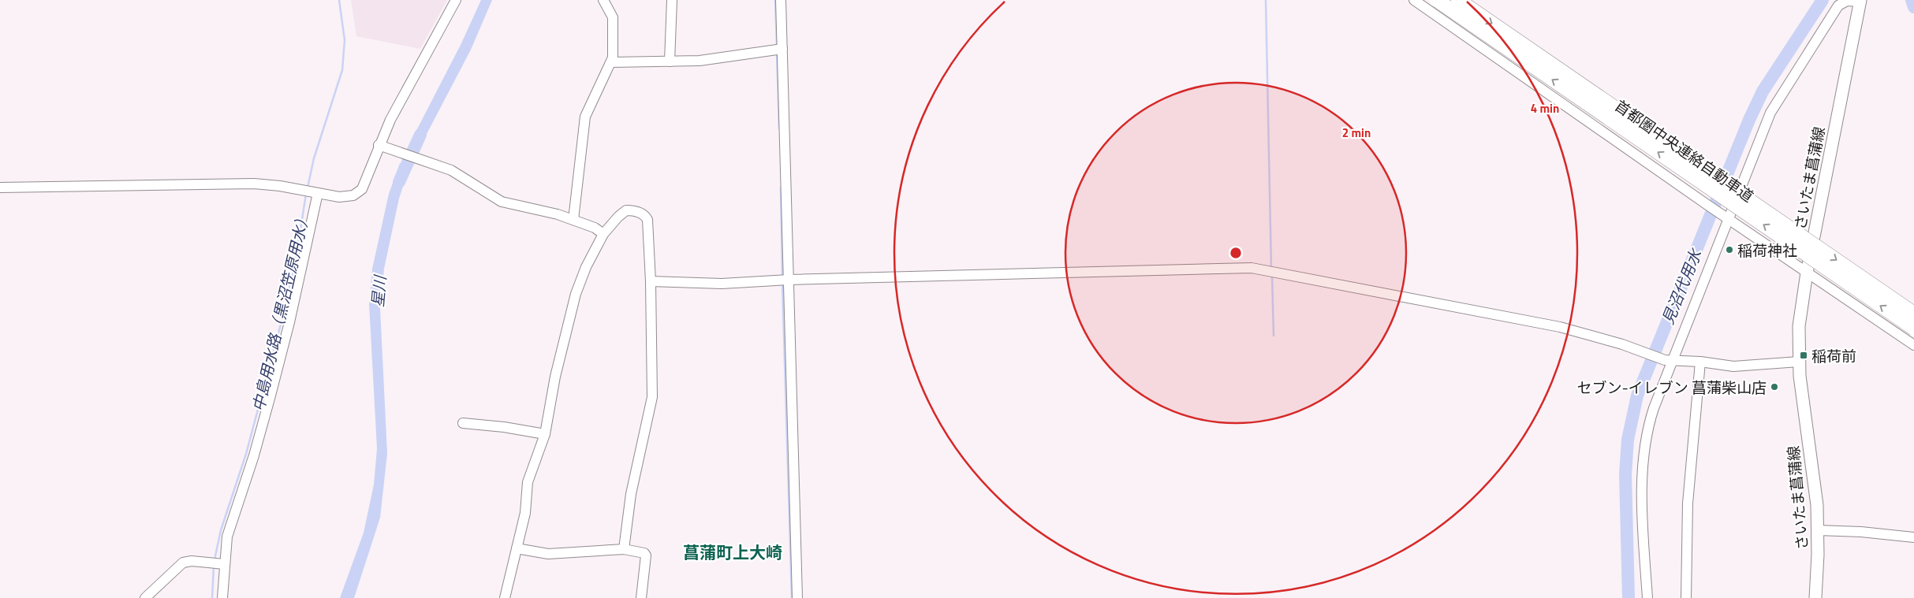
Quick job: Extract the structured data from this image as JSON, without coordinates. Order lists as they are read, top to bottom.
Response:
{
  "streets": {
    "highway": ["首都圏中央連絡自動車道"],
    "main road": ["さいたま菖蒲線"]
  },
  "districts": ["菖蒲町上大崎"],
  "water": ["見沼代用水", "星川", "中島用水路（黒沼笠原用水）"],
  "places": {
    "other": ["稲荷神社", "セブン-イレブン 菖蒲柴山店"],
    "transit": ["稲荷前"]
  },
  "rings": ["4 min", "2 min"]
}
